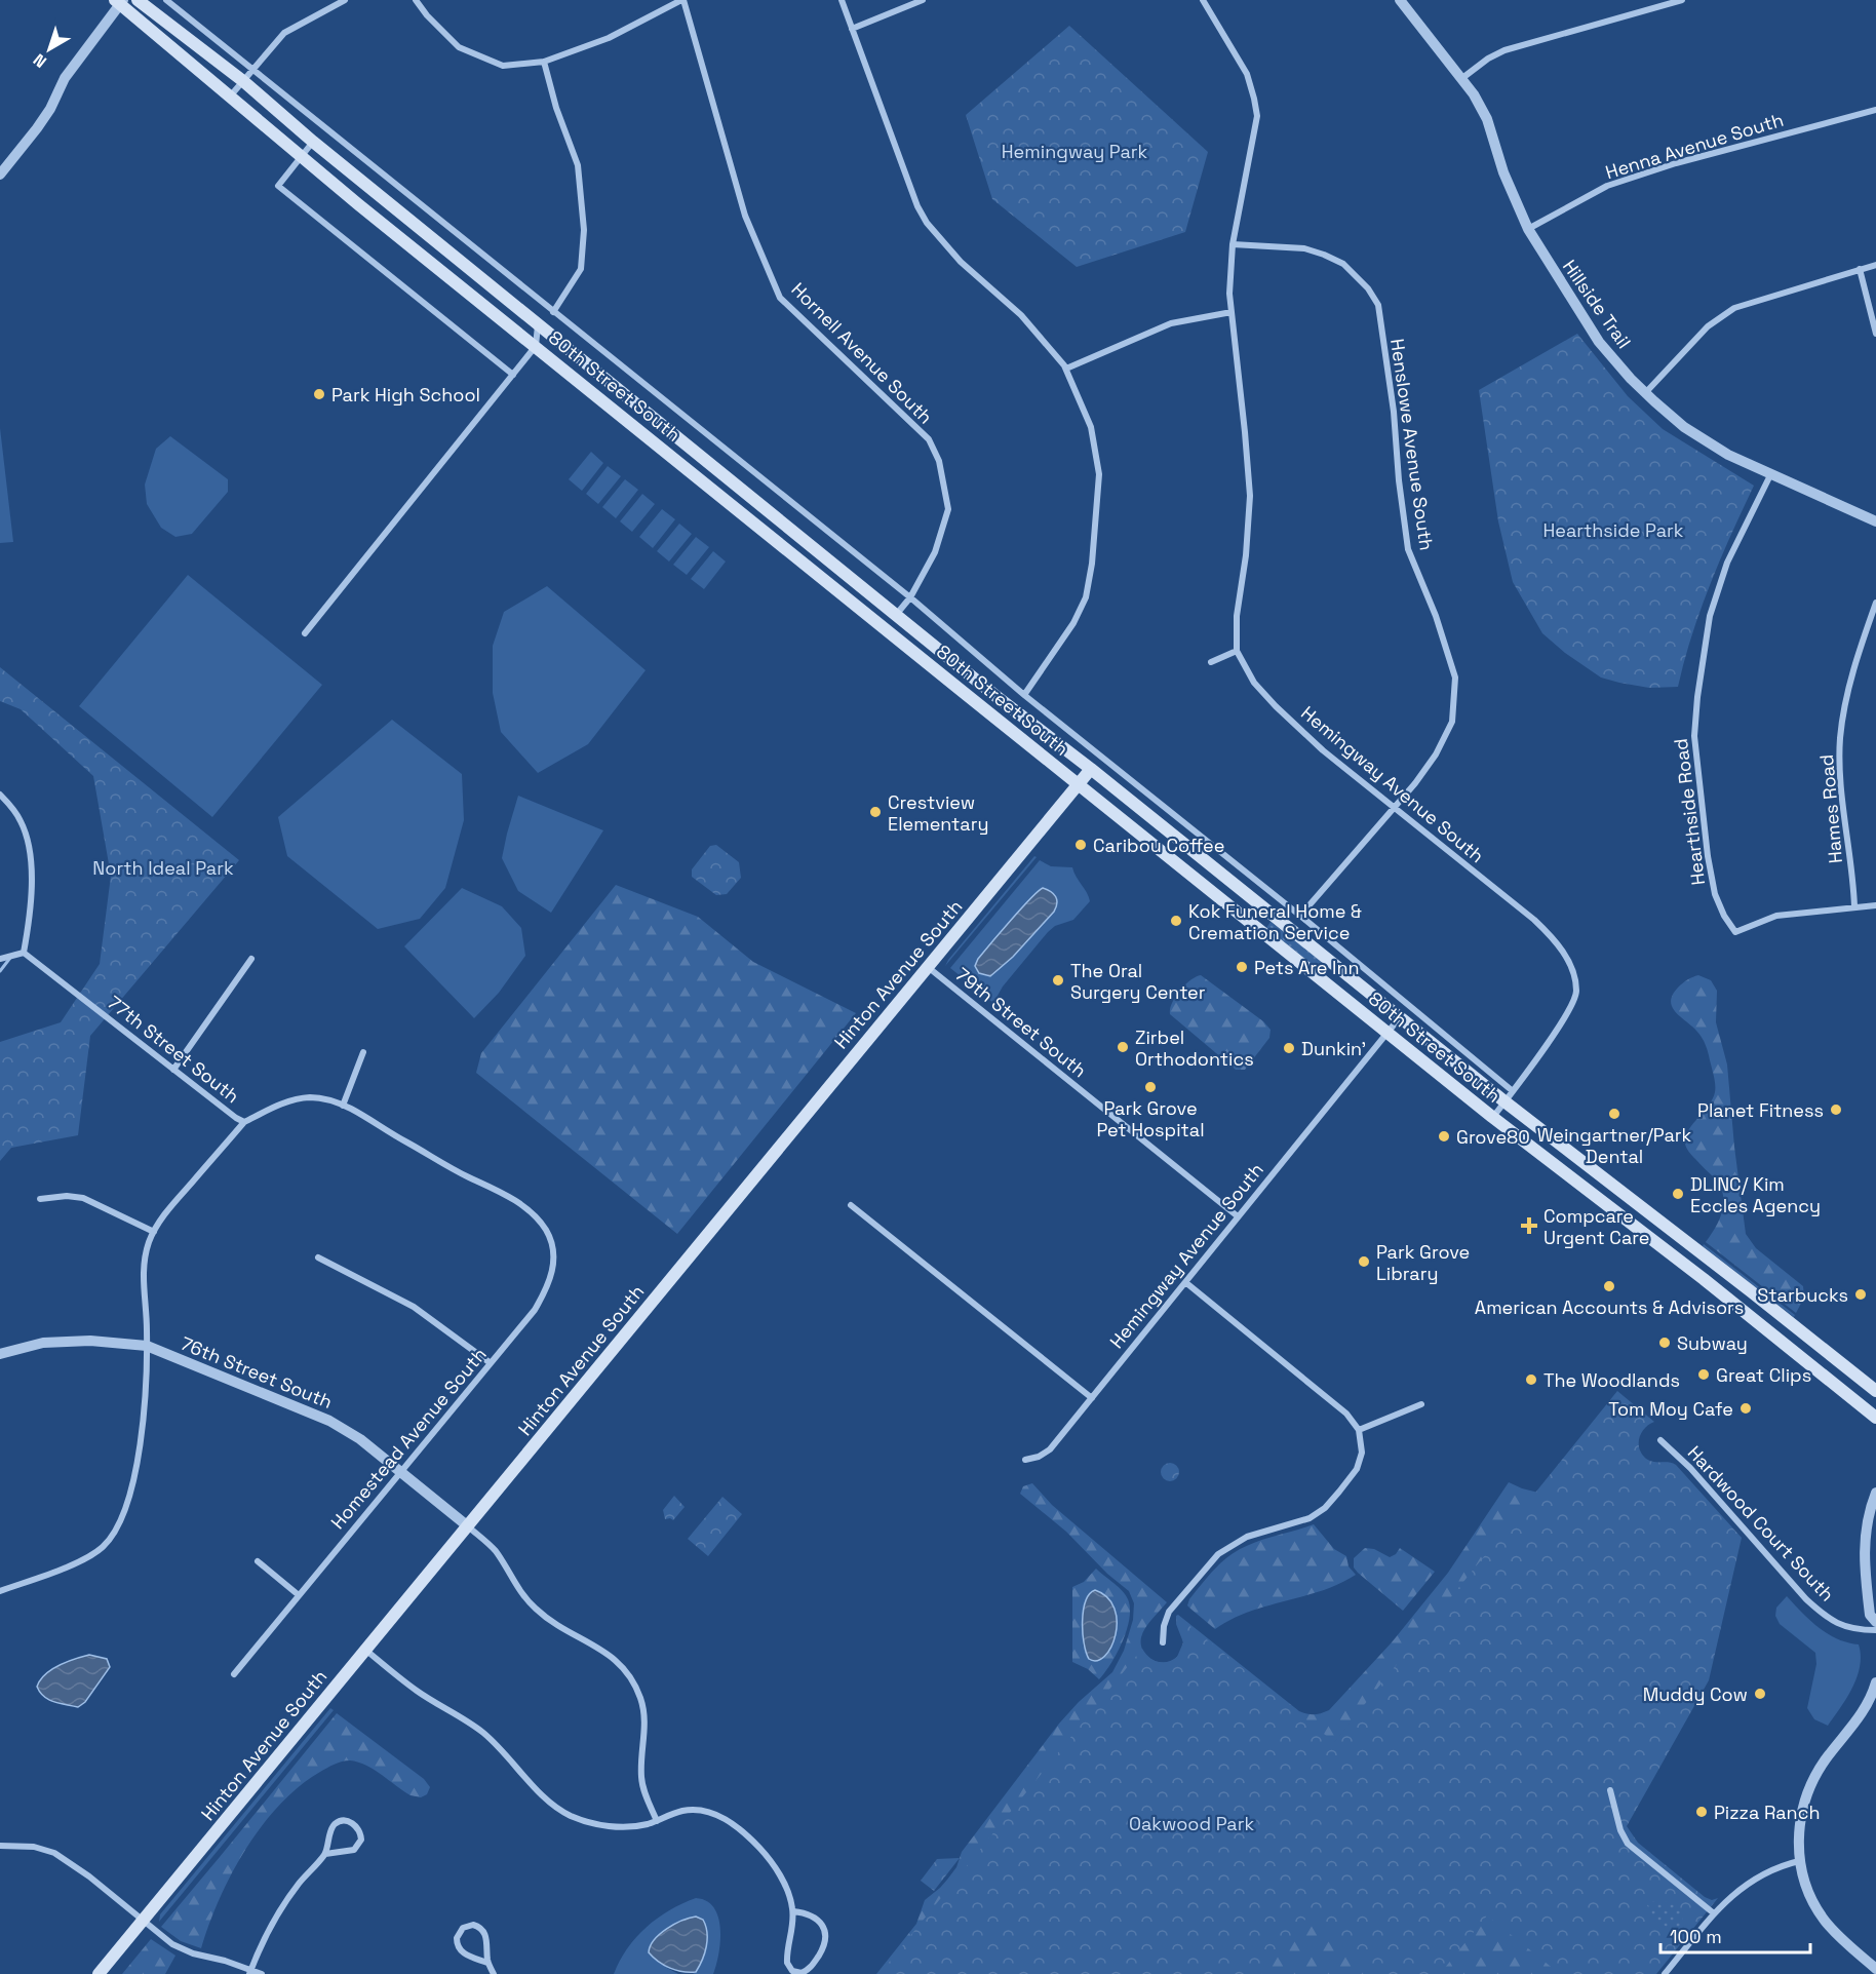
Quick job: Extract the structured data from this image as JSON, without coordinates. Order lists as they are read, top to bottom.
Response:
{
  "streets": {
    "main road": ["80th Street South", "Hinton Avenue South"],
    "street": [
      "Henna Avenue South",
      "Hillside Trail",
      "Hornell Avenue South",
      "Henslowe Avenue South",
      "Hemingway Avenue South",
      "Hames Road",
      "Hearthside Road",
      "79th Street South",
      "77th Street South",
      "76th Street South",
      "Homestead Avenue South",
      "Hardwood Court South"
    ]
  },
  "crossings": [
    ["Henna Avenue South", "Hillside Trail"],
    ["Hillside Trail", "Hearthside Road"],
    ["Hornell Avenue South", "80th Street South"],
    ["80th Street South", "Henslowe Avenue South"],
    ["80th Street South", "Hemingway Avenue South"],
    ["80th Street South", "Hinton Avenue South"],
    ["Henslowe Avenue South", "Hemingway Avenue South"],
    ["Hemingway Avenue South", "79th Street South"],
    ["Hames Road", "Hearthside Road"],
    ["Hinton Avenue South", "79th Street South"],
    ["Hinton Avenue South", "76th Street South"],
    ["77th Street South", "Homestead Avenue South"],
    ["76th Street South", "Homestead Avenue South"]
  ],
  "parks": [
    "Hemingway Park",
    "Hearthside Park",
    "North Ideal Park",
    "Oakwood Park"
  ],
  "places": {
    "other": [
      "Park High School",
      "Crestview Elementary",
      "Caribou Coffee",
      "Kok Funeral Home & Cremation Service",
      "Pets Are Inn",
      "The Oral Surgery Center",
      "Zirbel Orthodontics",
      "Dunkin'",
      "Park Grove Pet Hospital",
      "Planet Fitness",
      "Weingartner/Park Dental",
      "Grove80",
      "DLINC/ Kim Eccles Agency",
      "Park Grove Library",
      "American Accounts & Advisors",
      "Starbucks",
      "Subway",
      "Great Clips",
      "The Woodlands",
      "Tom Moy Cafe",
      "Muddy Cow",
      "Pizza Ranch"
    ],
    "health": ["Compcare Urgent Care"]
  },
  "scale_bar": "100 m",
  "north": "bottom left"
}
